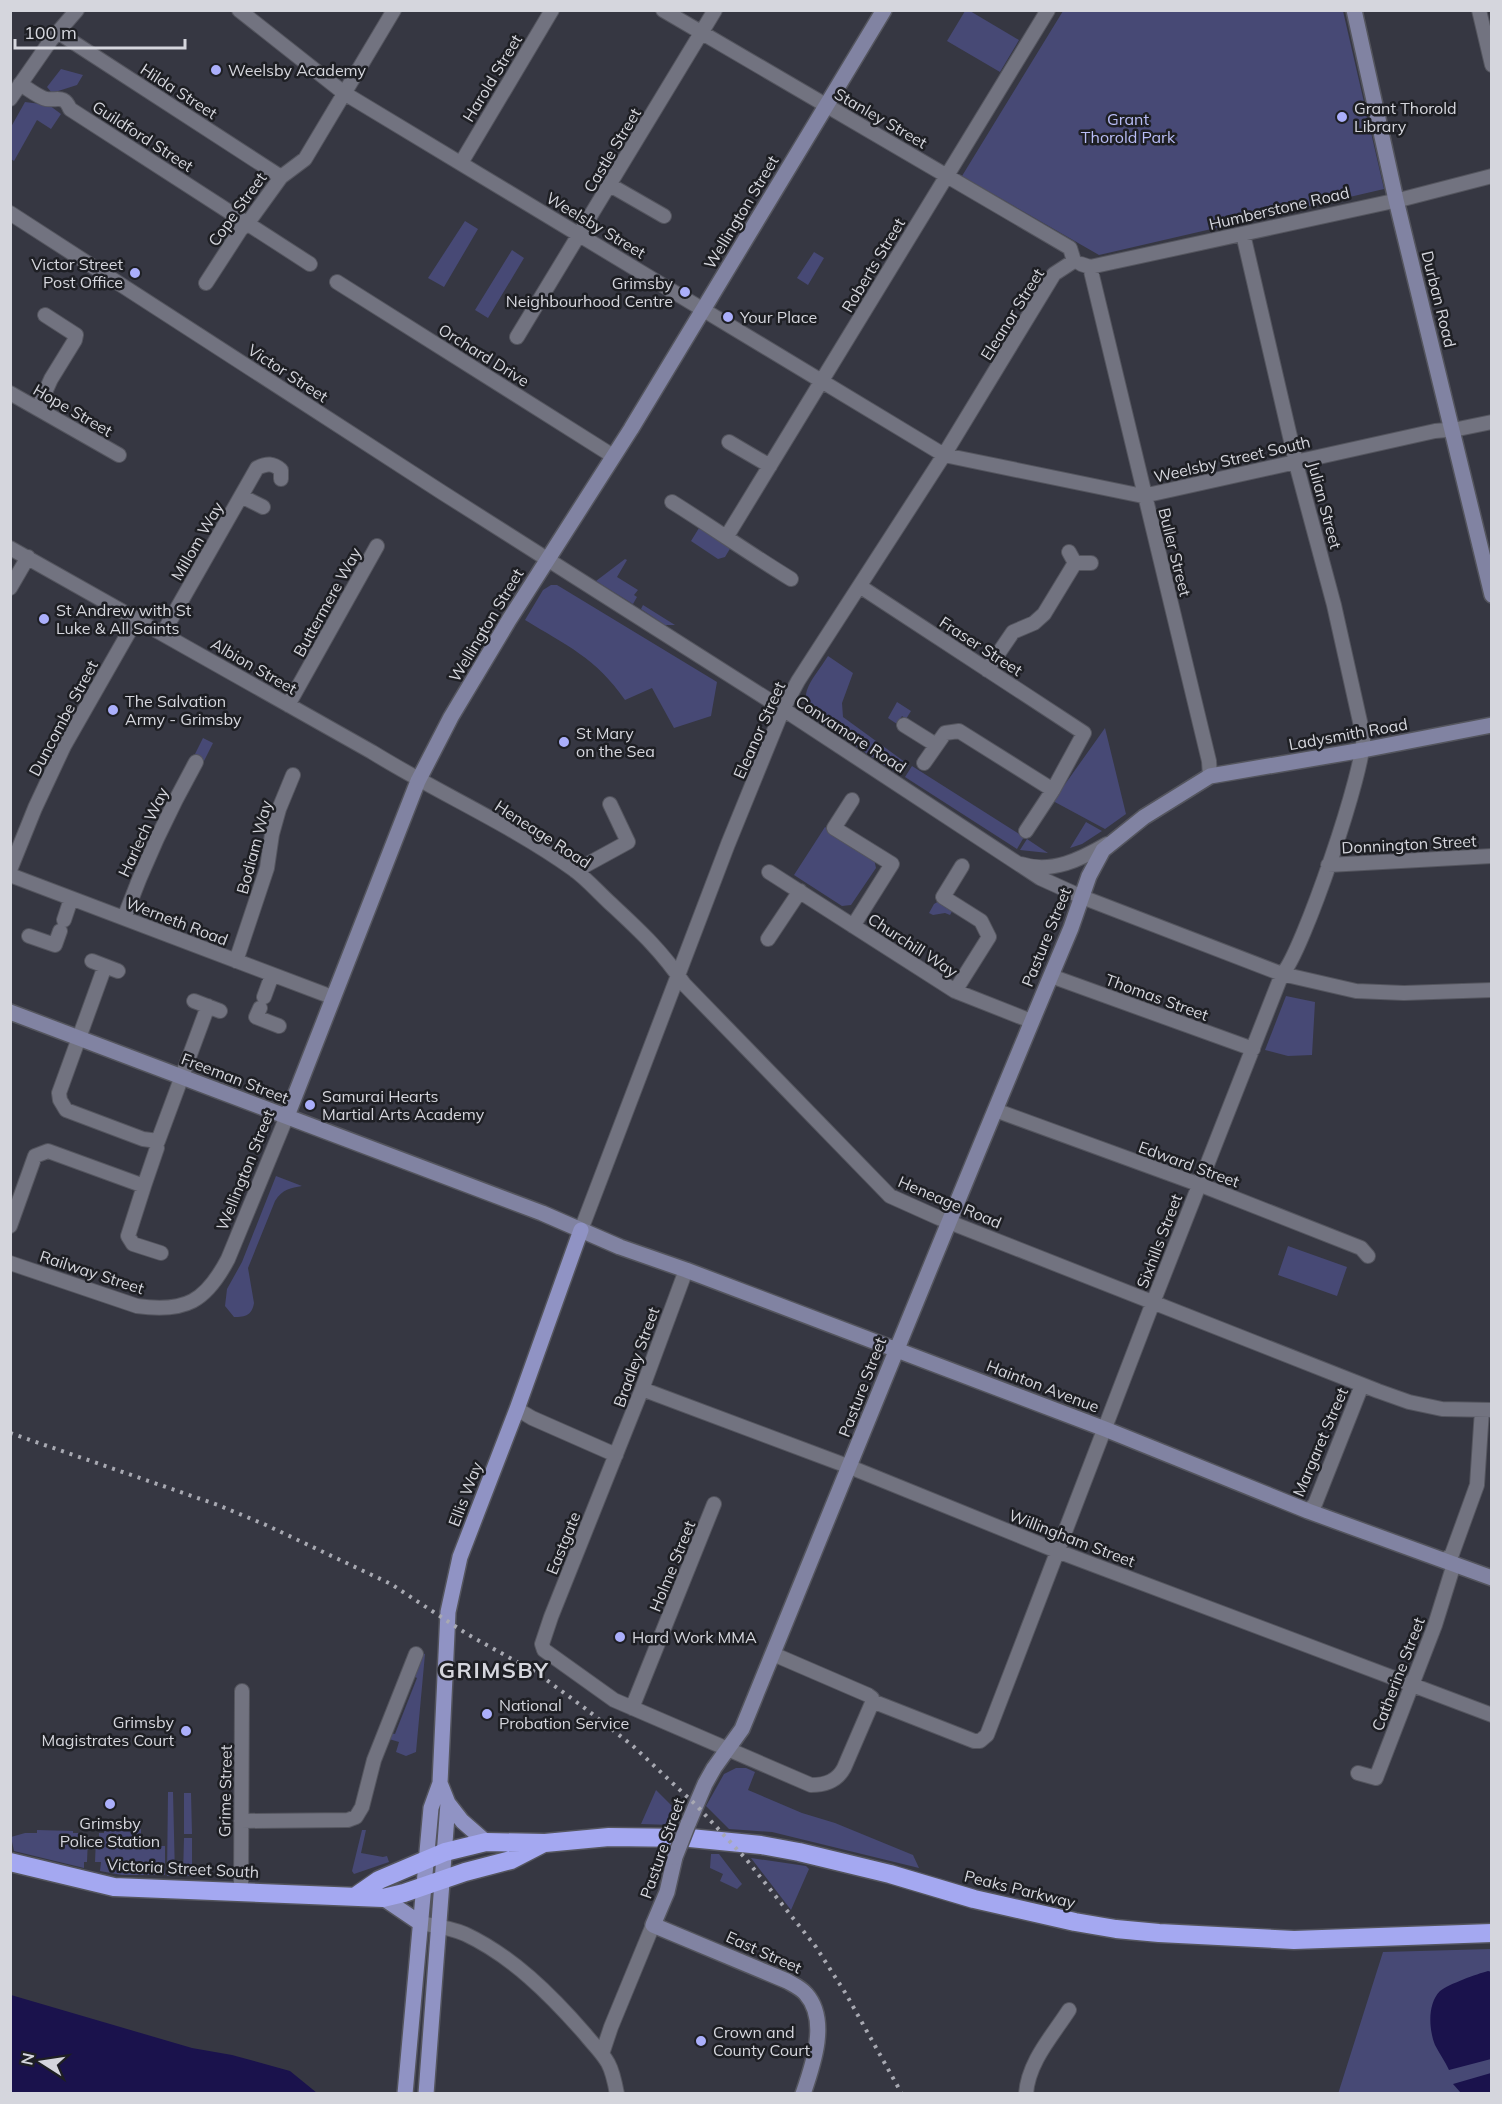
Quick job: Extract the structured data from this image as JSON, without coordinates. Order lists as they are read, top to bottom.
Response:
{
  "streets": {
    "highway": ["Victoria Street South", "Peaks Parkway"],
    "main road": ["Ellis Way"],
    "street": [
      "Harold Street",
      "Hilda Street",
      "Stanley Street",
      "Guildford Street",
      "Castle Street",
      "Humberstone Road",
      "Cope Street",
      "Wellington Street",
      "Weelsby Street",
      "Roberts Street",
      "Durban Road",
      "Eleanor Street",
      "Orchard Drive",
      "Victor Street",
      "Hope Street",
      "Weelsby Street South",
      "Julian Street",
      "Millom Way",
      "Buller Street",
      "Buttermere Way",
      "Fraser Street",
      "Albion Street",
      "Duncombe Street",
      "Convamore Road",
      "Ladysmith Road",
      "Harlech Way",
      "Heneage Road",
      "Donnington Street",
      "Bodiam Way",
      "Werneth Road",
      "Pasture Street",
      "Churchill Way",
      "Thomas Street",
      "Freeman Street",
      "Edward Street",
      "Sixhills Street",
      "Railway Street",
      "Bradley Street",
      "Hainton Avenue",
      "Margaret Street",
      "Willingham Street",
      "Eastgate",
      "Holme Street",
      "Catherine Street",
      "Grime Street",
      "East Street"
    ]
  },
  "crossings": [
    ["Harold Street", "Weelsby Street"],
    ["Hilda Street", "Cope Street"],
    ["Stanley Street", "Castle Street"],
    ["Stanley Street", "Wellington Street"],
    ["Stanley Street", "Roberts Street"],
    ["Stanley Street", "Eleanor Street"],
    ["Guildford Street", "Cope Street"],
    ["Castle Street", "Weelsby Street"],
    ["Humberstone Road", "Durban Road"],
    ["Humberstone Road", "Julian Street"],
    ["Humberstone Road", "Buller Street"],
    ["Cope Street", "Weelsby Street"],
    ["Wellington Street", "Weelsby Street"],
    ["Wellington Street", "Orchard Drive"],
    ["Wellington Street", "Victor Street"],
    ["Wellington Street", "Albion Street"],
    ["Wellington Street", "Convamore Road"],
    ["Wellington Street", "Heneage Road"],
    ["Wellington Street", "Werneth Road"],
    ["Wellington Street", "Freeman Street"],
    ["Wellington Street", "Railway Street"],
    ["Weelsby Street", "Roberts Street"],
    ["Weelsby Street", "Eleanor Street"],
    ["Weelsby Street", "Weelsby Street South"],
    ["Durban Road", "Weelsby Street South"],
    ["Eleanor Street", "Weelsby Street South"],
    ["Eleanor Street", "Fraser Street"],
    ["Eleanor Street", "Convamore Road"],
    ["Eleanor Street", "Heneage Road"],
    ["Eleanor Street", "Freeman Street"],
    ["Eleanor Street", "Hainton Avenue"],
    ["Eleanor Street", "Ellis Way"],
    ["Victor Street", "Convamore Road"],
    ["Weelsby Street South", "Julian Street"],
    ["Weelsby Street South", "Buller Street"],
    ["Julian Street", "Ladysmith Road"],
    ["Julian Street", "Sixhills Street"],
    ["Millom Way", "Albion Street"],
    ["Buller Street", "Ladysmith Road"],
    ["Buller Street", "Pasture Street"],
    ["Buttermere Way", "Albion Street"],
    ["Albion Street", "Duncombe Street"],
    ["Albion Street", "Heneage Road"],
    ["Convamore Road", "Pasture Street"],
    ["Convamore Road", "Sixhills Street"],
    ["Ladysmith Road", "Pasture Street"],
    ["Ladysmith Road", "Sixhills Street"],
    ["Harlech Way", "Werneth Road"],
    ["Heneage Road", "Pasture Street"],
    ["Heneage Road", "Sixhills Street"],
    ["Heneage Road", "Margaret Street"],
    ["Heneage Road", "Catherine Street"],
    ["Donnington Street", "Sixhills Street"],
    ["Bodiam Way", "Werneth Road"],
    ["Pasture Street", "Churchill Way"],
    ["Pasture Street", "Thomas Street"],
    ["Pasture Street", "Edward Street"],
    ["Pasture Street", "Hainton Avenue"],
    ["Pasture Street", "Willingham Street"],
    ["Pasture Street", "East Street"],
    ["Thomas Street", "Sixhills Street"],
    ["Freeman Street", "Hainton Avenue"],
    ["Freeman Street", "Ellis Way"],
    ["Edward Street", "Sixhills Street"],
    ["Sixhills Street", "Hainton Avenue"],
    ["Sixhills Street", "Willingham Street"],
    ["Bradley Street", "Hainton Avenue"],
    ["Bradley Street", "Willingham Street"],
    ["Bradley Street", "Eastgate"],
    ["Hainton Avenue", "Margaret Street"],
    ["Hainton Avenue", "Ellis Way"],
    ["Hainton Avenue", "Catherine Street"],
    ["Ellis Way", "Victoria Street South"],
    ["Ellis Way", "Peaks Parkway"],
    ["Willingham Street", "Catherine Street"],
    ["Eastgate", "Holme Street"],
    ["Grime Street", "Victoria Street South"],
    ["Victoria Street South", "Peaks Parkway"]
  ],
  "districts": ["GRIMSBY"],
  "parks": ["Grant Thorold Park"],
  "places": [
    "Weelsby Academy",
    "Grant Thorold Library",
    "Victor Street Post Office",
    "Grimsby Neighbourhood Centre",
    "Your Place",
    "St Andrew with St Luke & All Saints",
    "The Salvation Army - Grimsby",
    "St Mary on the Sea",
    "Samurai Hearts Martial Arts Academy",
    "Hard Work MMA",
    "National Probation Service",
    "Grimsby Magistrates Court",
    "Grimsby Police Station",
    "Crown and County Court"
  ],
  "scale_bar": "100 m",
  "north": "left"
}
